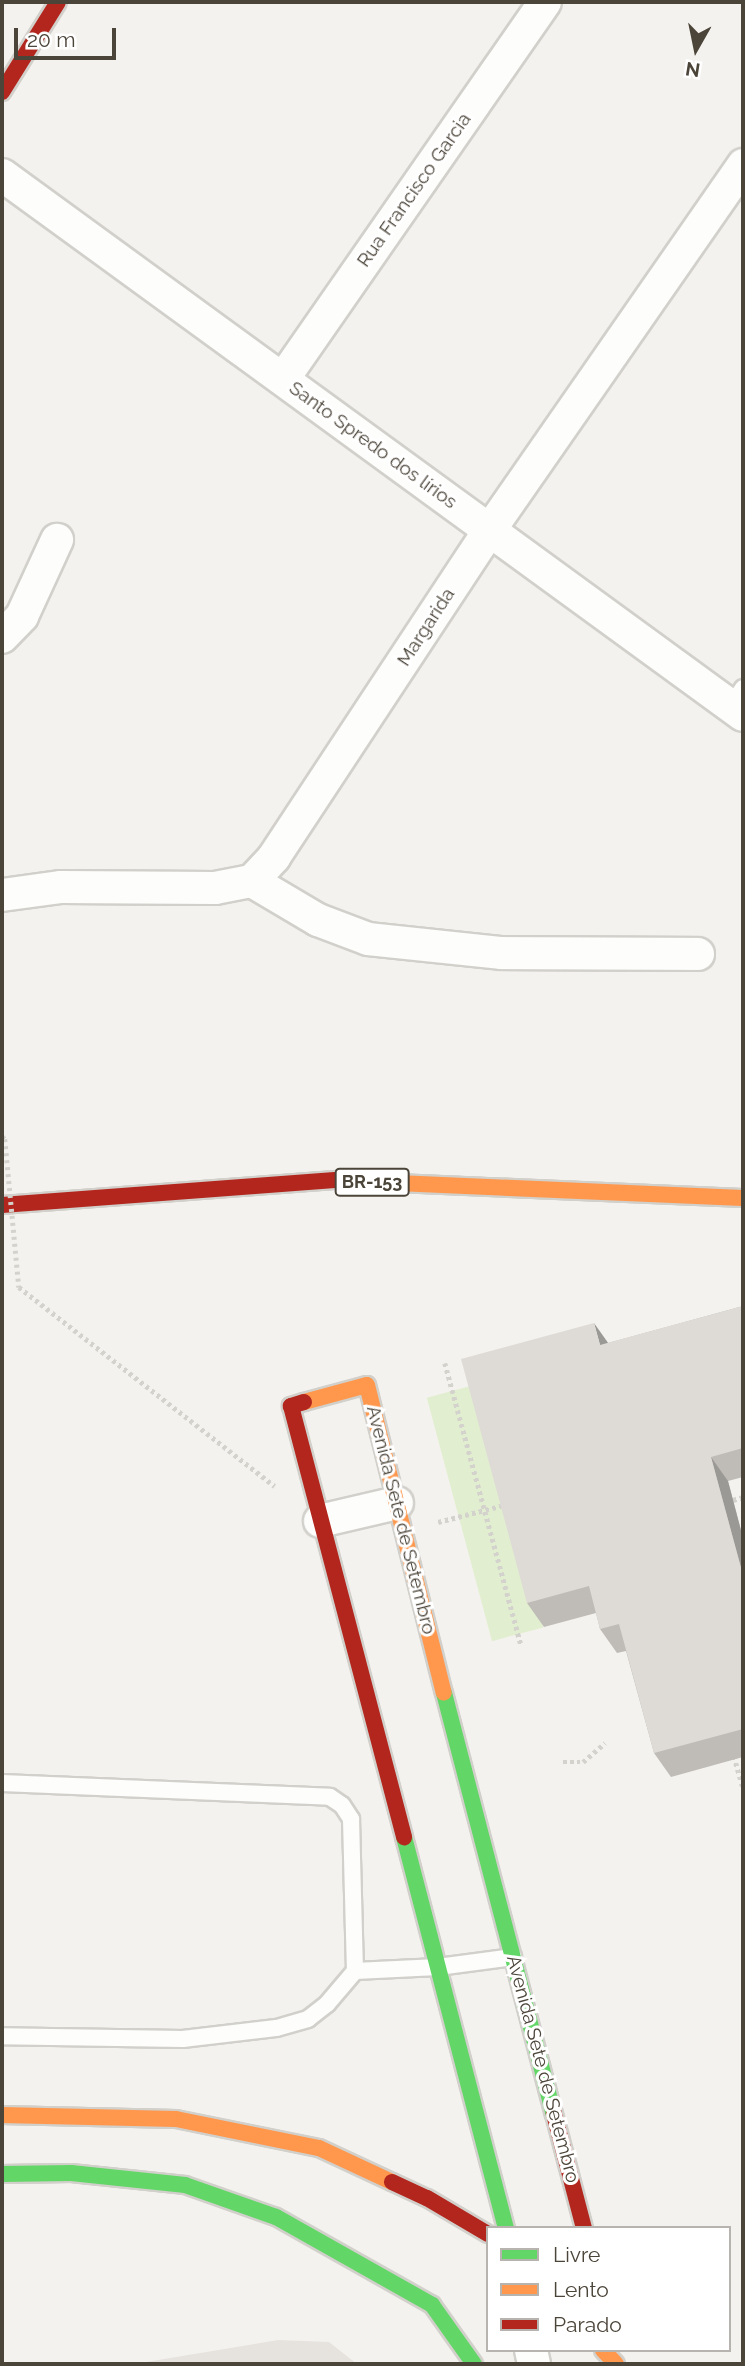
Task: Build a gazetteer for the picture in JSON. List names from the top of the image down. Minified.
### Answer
{"streets":{"main road":["BR-153","Avenida Sete de Setembro"],"street":["Rua Francisco Garcia","Santo Spredo dos lírios","Margarida"]},"crossings":[["Rua Francisco Garcia","Santo Spredo dos lírios"],["Santo Spredo dos lírios","Margarida"]],"legend":["Livre","Lento","Parado"],"scale_bar":"20 m","north":"bottom"}
